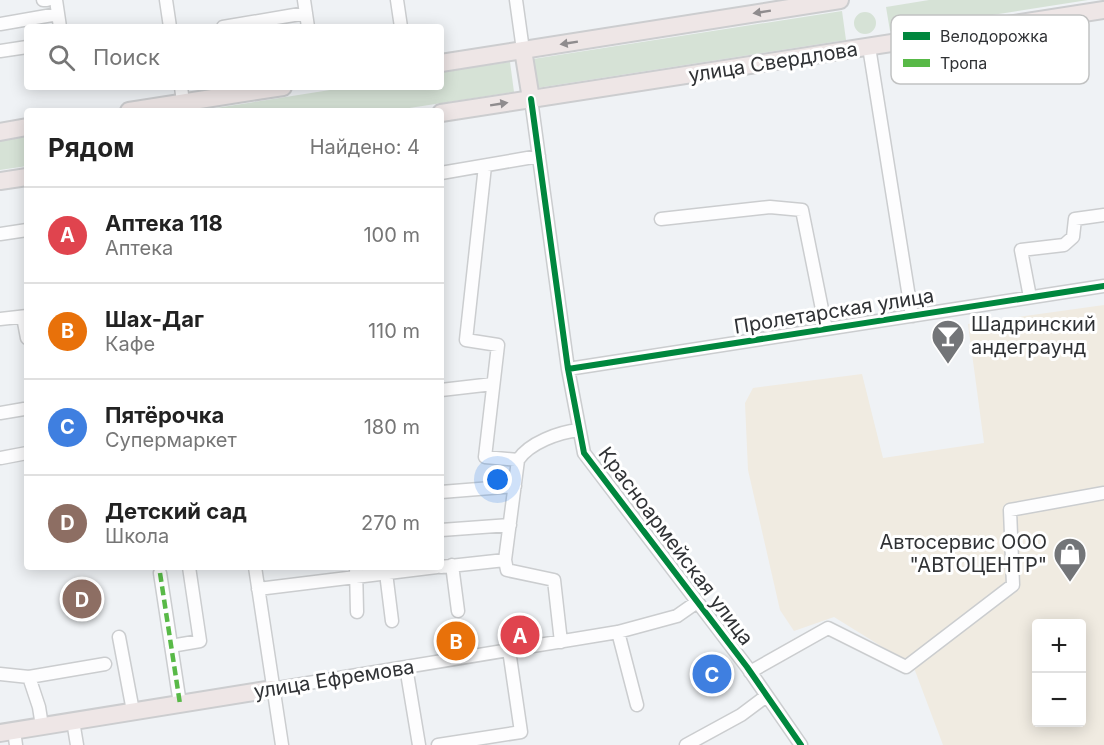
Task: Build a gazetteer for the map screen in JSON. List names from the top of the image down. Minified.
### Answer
{"streets":{"main road":["улица Свердлова","Красноармейская улица","улица Ефремова"],"street":["Пролетарская улица"]},"crossings":[["улица Свердлова","Красноармейская улица"],["Пролетарская улица","Красноармейская улица"],["Красноармейская улица","улица Ефремова"]],"places":{"bar":["Шадринский андеграунд"],"shop":["Автосервис ООО \"АВТОЦЕНТР\""]},"legend":["Велодорожка","Тропа"],"page":{"search":"Поиск","heading":["Рядом","Найдено: 4"],"list":[{"mark":"A","name":"Аптека 118","note":"Аптека","value":"100 m"},{"mark":"B","name":"Шах-Даг","note":"Кафе","value":"110 m"},{"mark":"C","name":"Пятёрочка","note":"Супермаркет","value":"180 m"},{"mark":"D","name":"Детский сад","note":"Школа","value":"270 m"}],"pins":["D","A","B","C"],"map_buttons":["+","−"]}}
